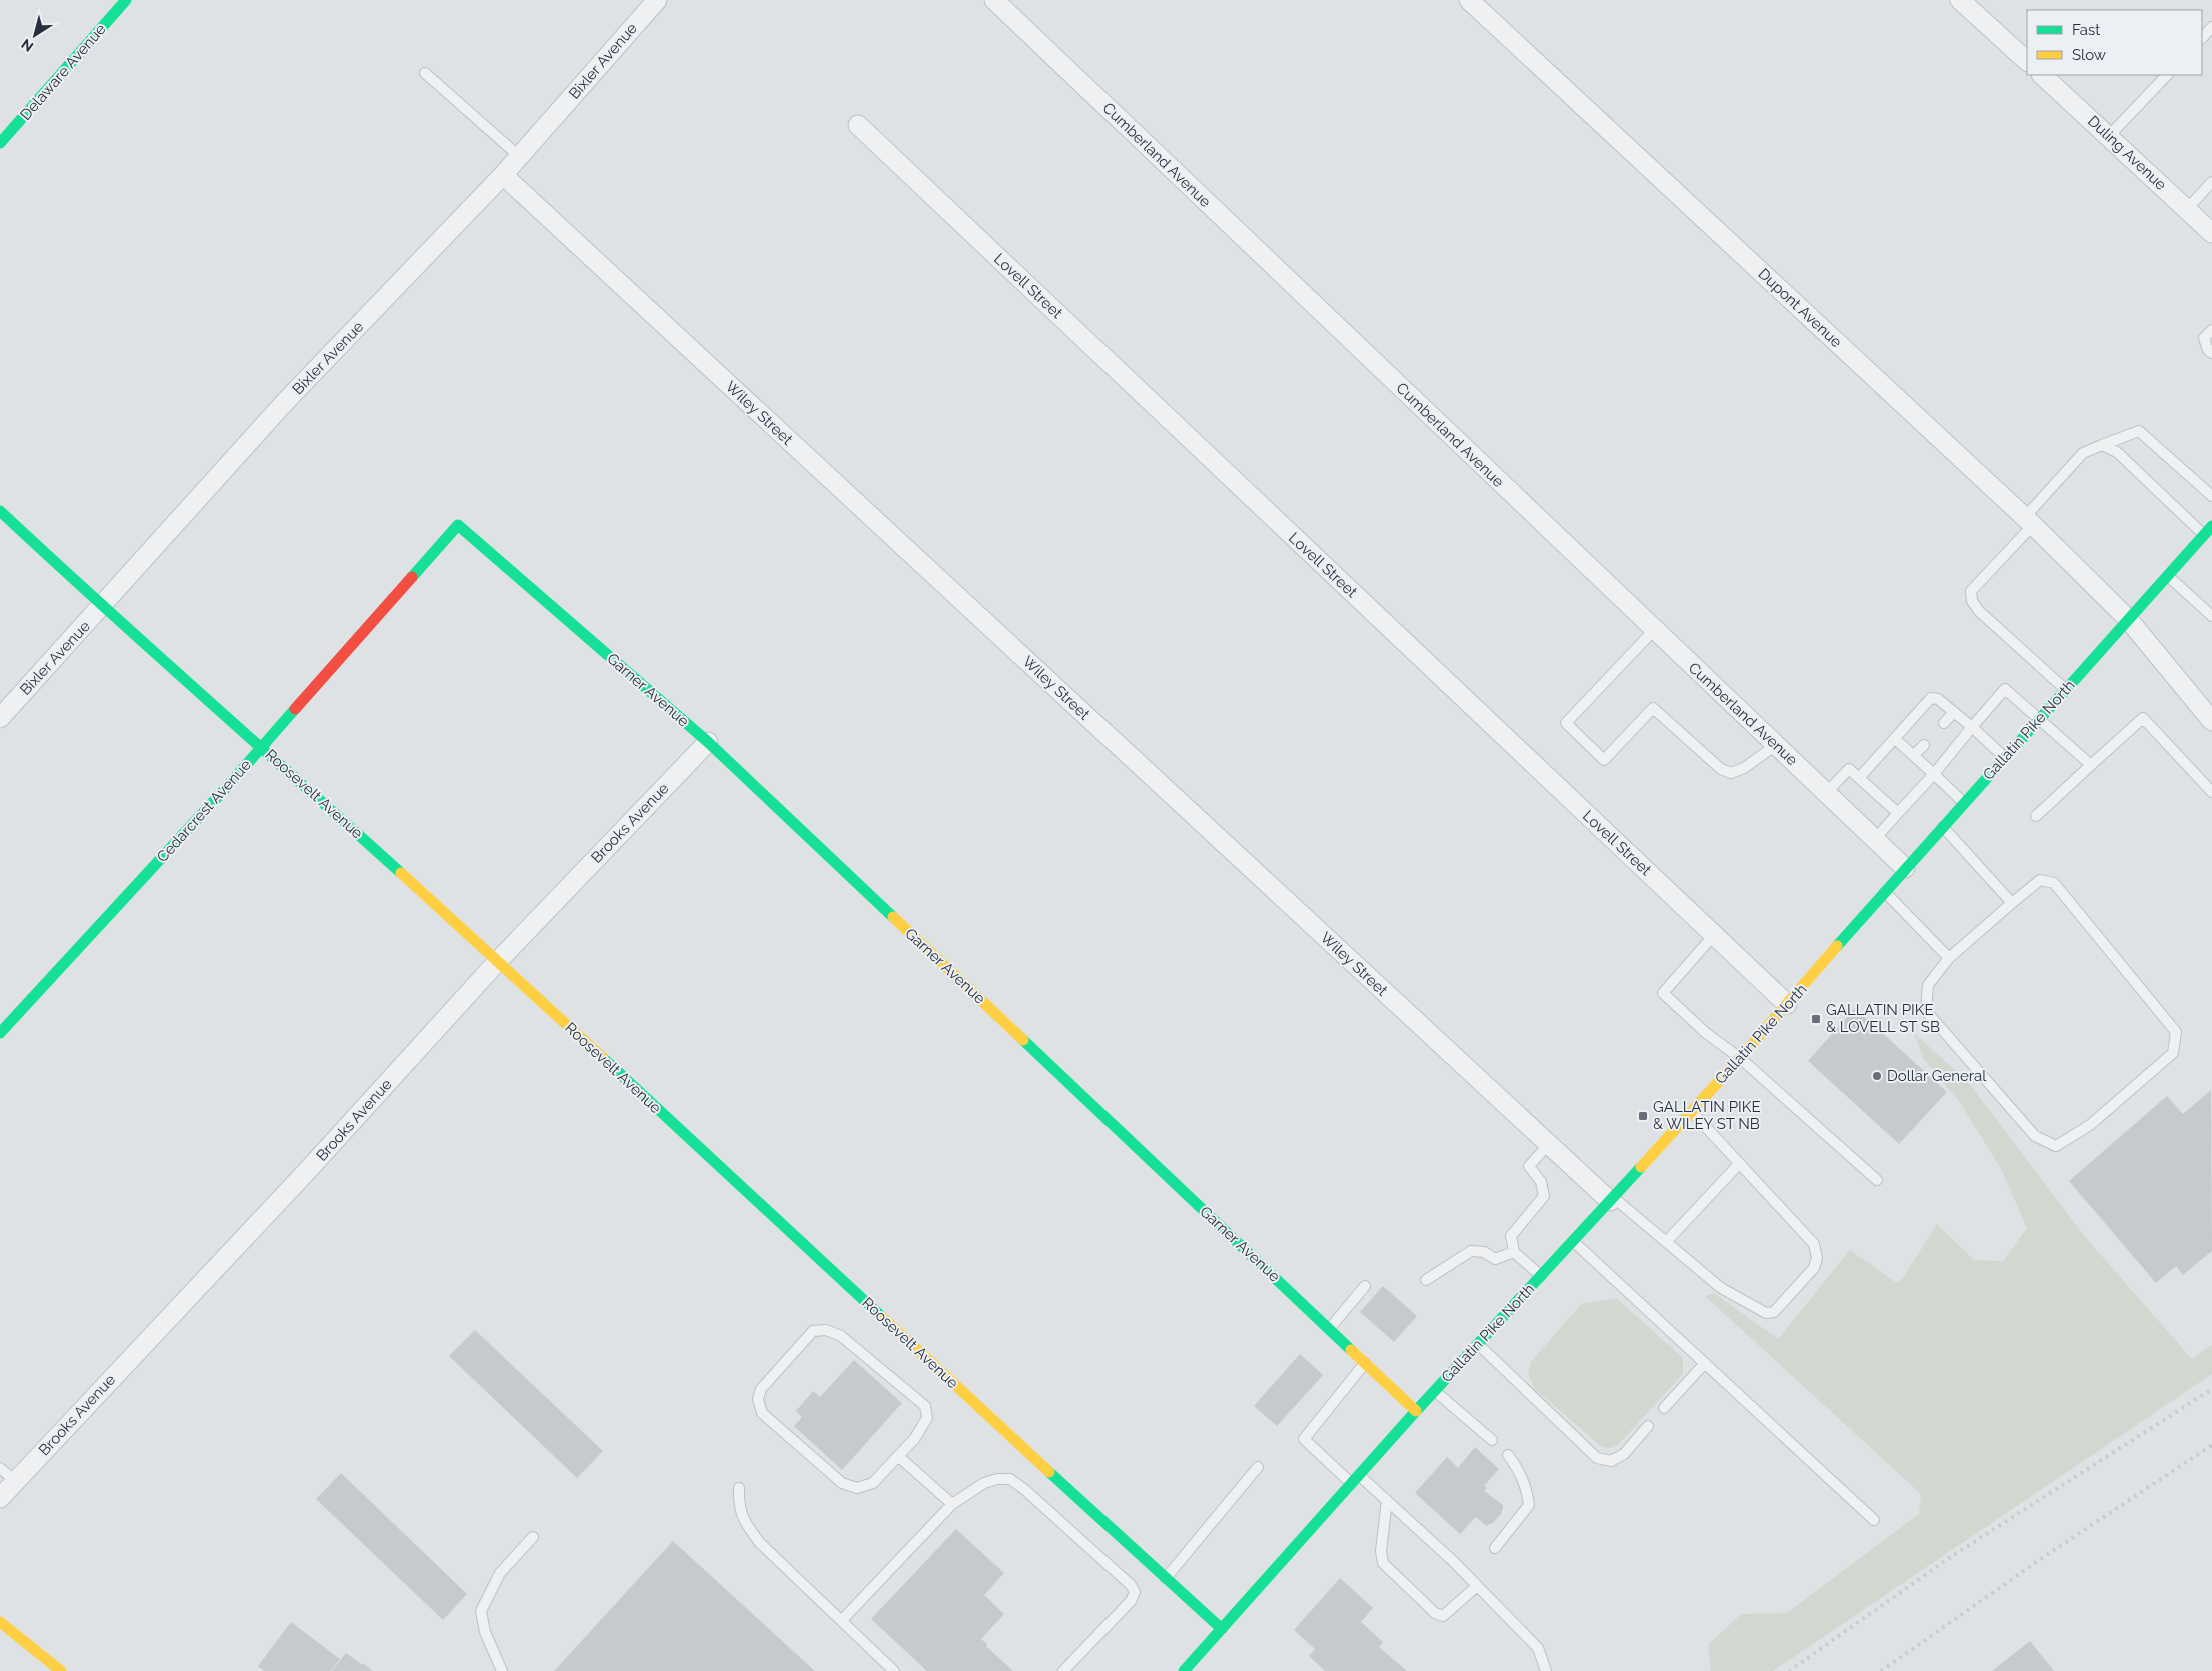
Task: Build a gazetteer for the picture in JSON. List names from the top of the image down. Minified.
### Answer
{"streets":{"street":["Bixler Avenue","Delaware Avenue","Duling Avenue","Cumberland Avenue","Lovell Street","Dupont Avenue","Wiley Street","Garner Avenue","Gallatin Pike North","Roosevelt Avenue","Cedarcrest Avenue","Brooks Avenue"]},"crossings":[["Bixler Avenue","Wiley Street"],["Bixler Avenue","Roosevelt Avenue"],["Cumberland Avenue","Gallatin Pike North"],["Lovell Street","Gallatin Pike North"],["Dupont Avenue","Gallatin Pike North"],["Wiley Street","Gallatin Pike North"],["Garner Avenue","Gallatin Pike North"],["Garner Avenue","Cedarcrest Avenue"],["Garner Avenue","Brooks Avenue"],["Gallatin Pike North","Roosevelt Avenue"],["Roosevelt Avenue","Cedarcrest Avenue"],["Roosevelt Avenue","Brooks Avenue"]],"places":{"transit":["GALLATIN PIKE & LOVELL ST SB","GALLATIN PIKE & WILEY ST NB"],"other":["Dollar General"]},"legend":["Fast","Slow"],"north":"bottom left"}
